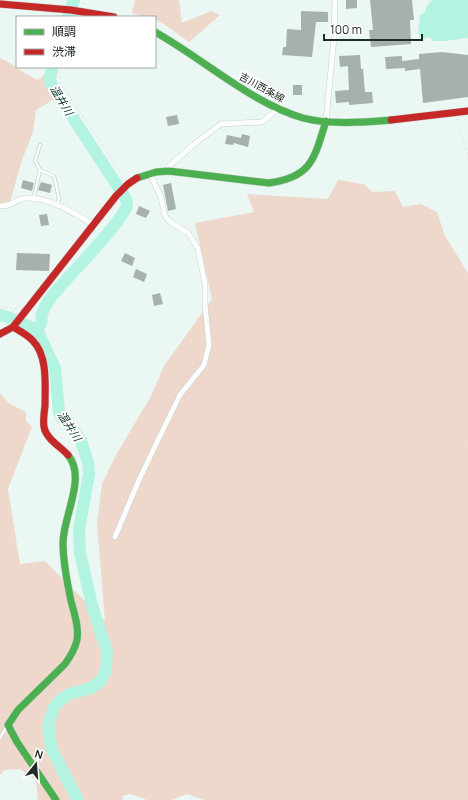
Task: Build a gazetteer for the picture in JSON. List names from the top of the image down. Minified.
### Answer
{"streets":{"street":["吉川西条線"]},"water":["温井川"],"legend":["順調","渋滞"],"scale_bar":"100 m","north":"top"}
